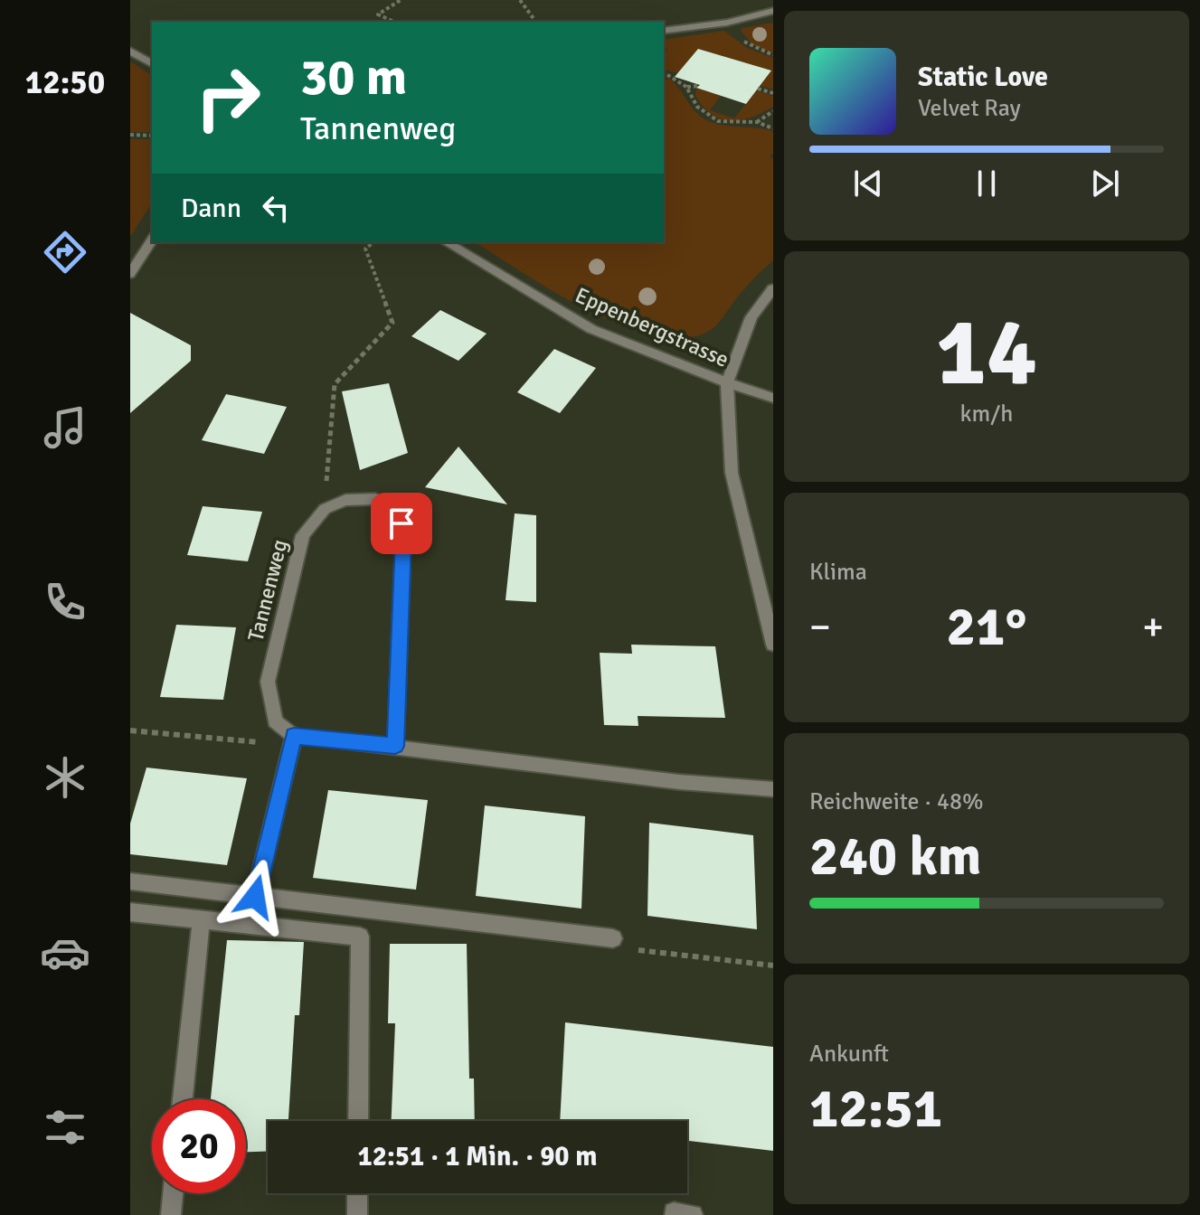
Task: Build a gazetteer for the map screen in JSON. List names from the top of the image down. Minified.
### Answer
{"streets":{"street":["Eppenbergstrasse","Tannenweg"]},"page":{"tabs":"12:50","turn":["30 m","Tannenweg"],"song":["Static Love","Velvet Ray"],"then":"Dann","tile":[["14","km/h"],"Klima",["Reichweite · 48%","240 km"],["Ankunft","12:51"]],"heat":["−","21°","+"],"limit":"20","trip":"12:51 · 1 Min. · 90 m"}}
